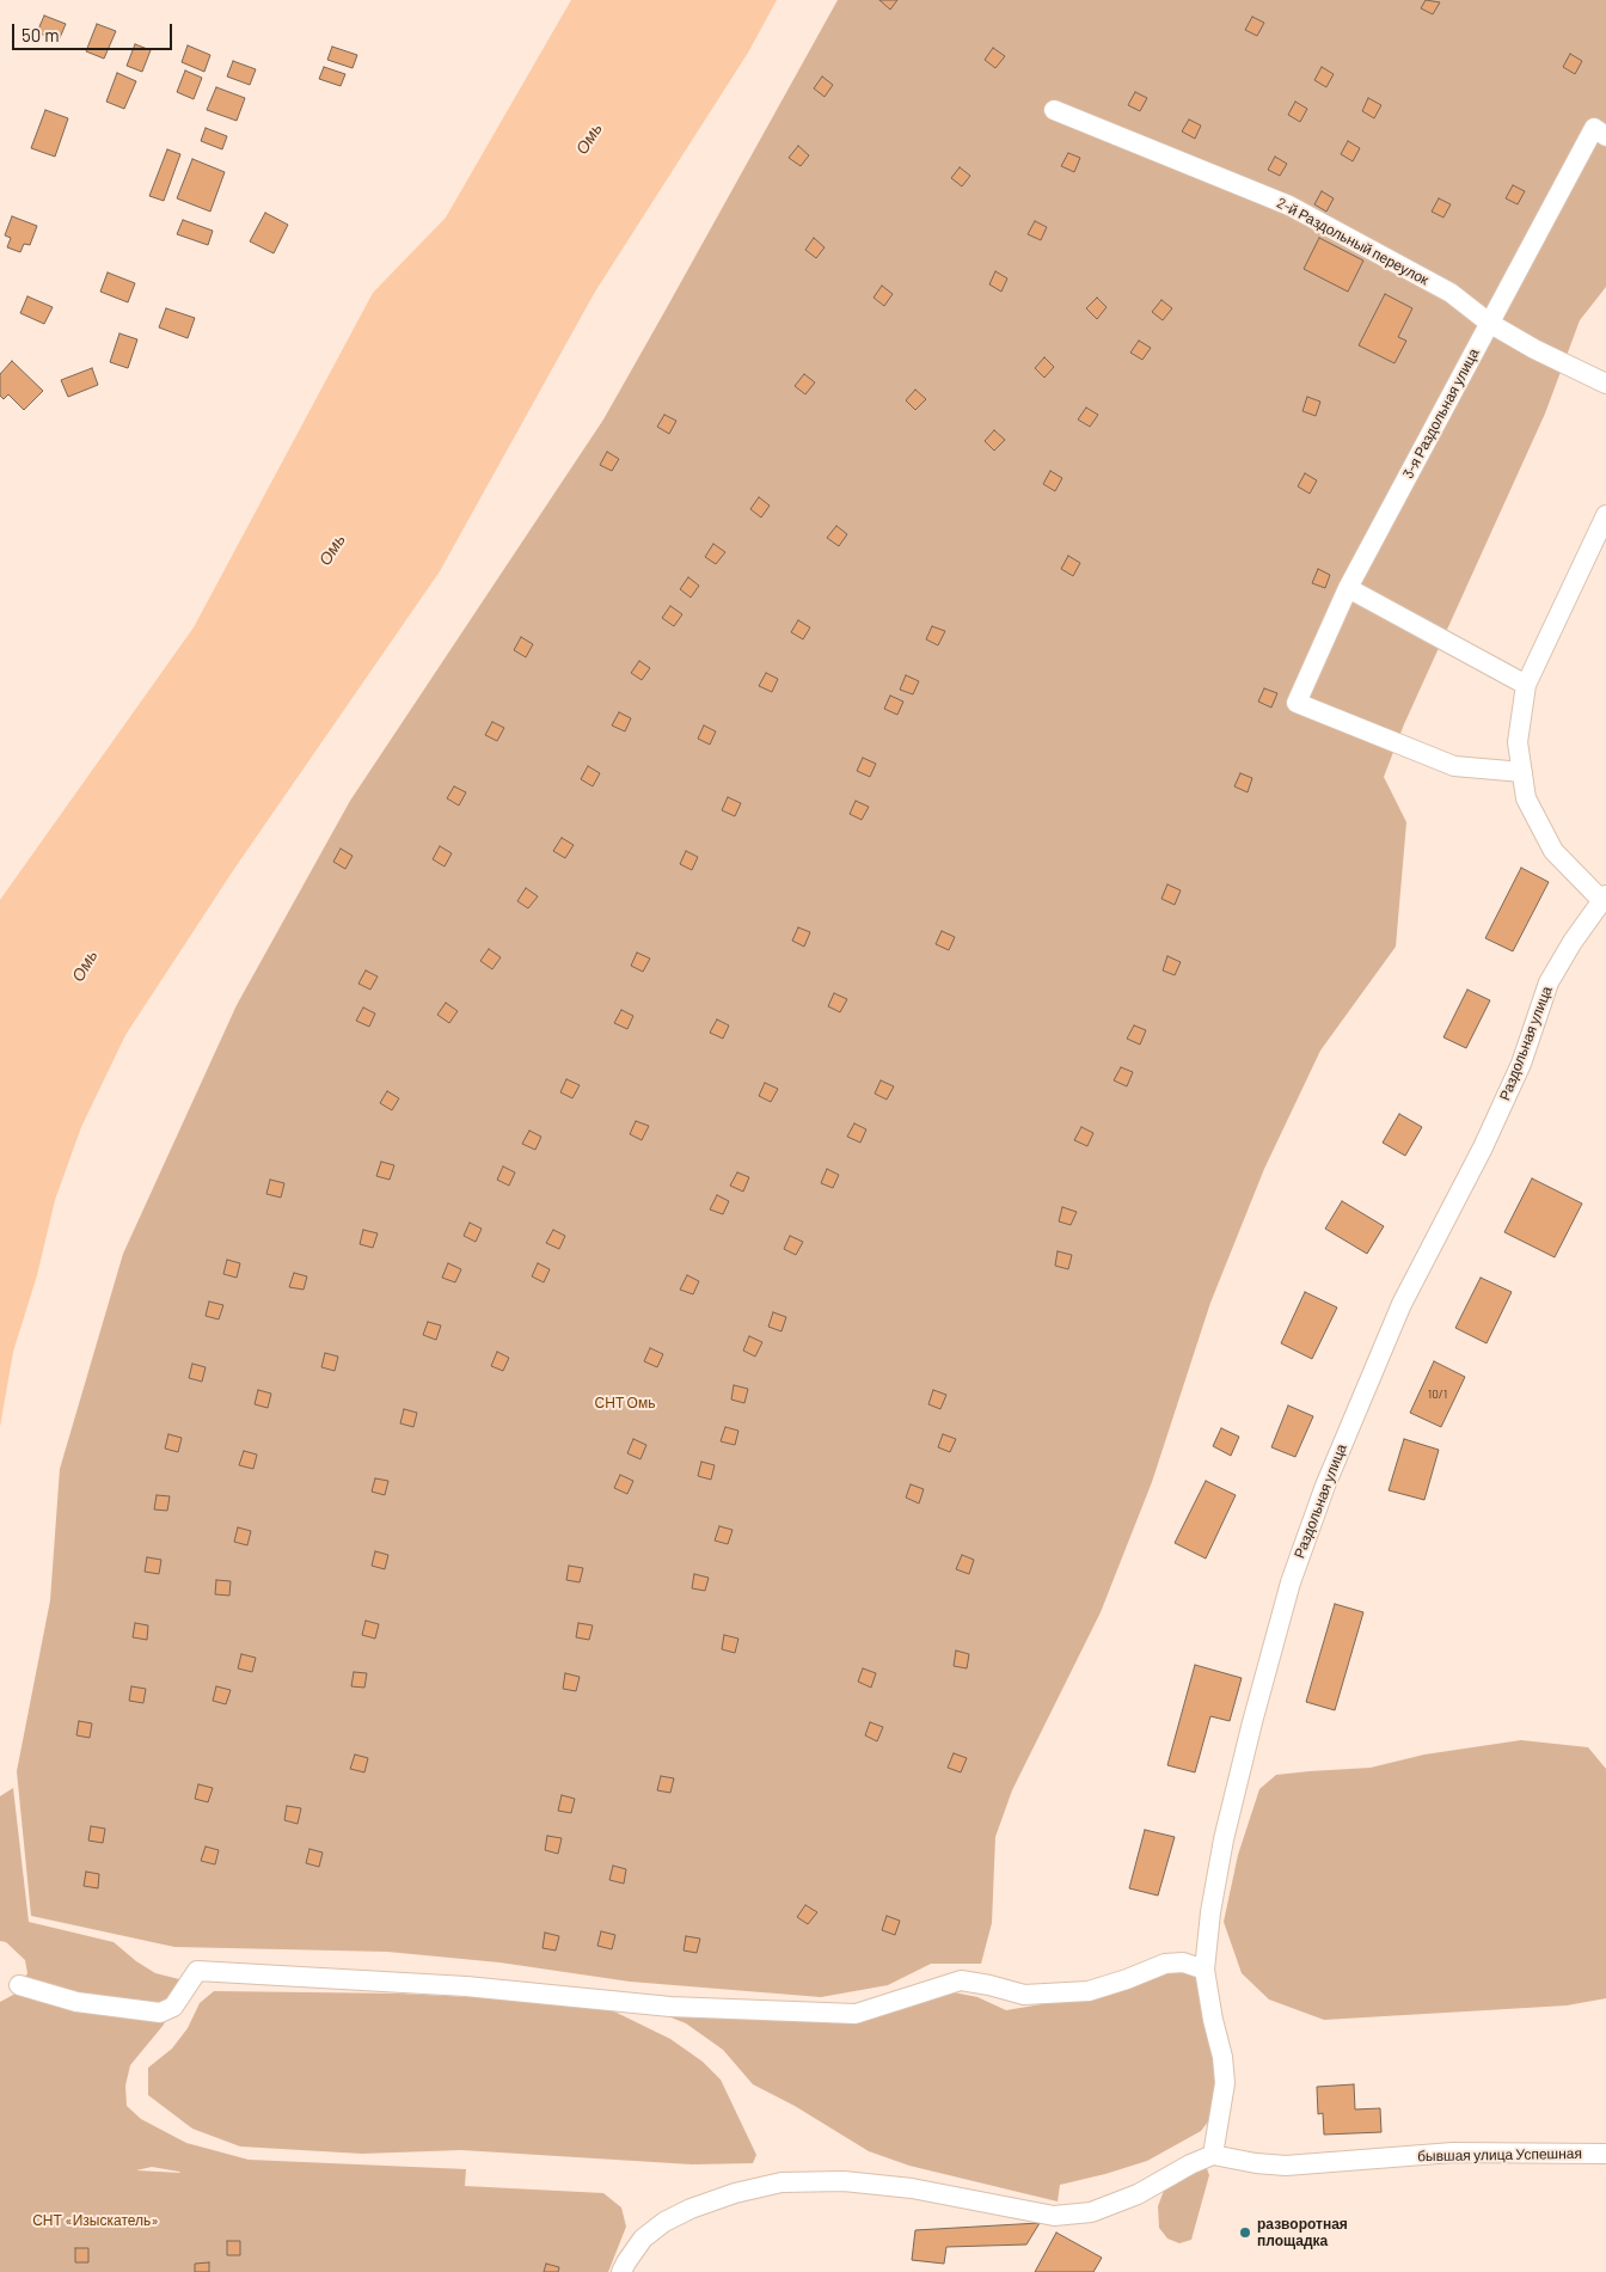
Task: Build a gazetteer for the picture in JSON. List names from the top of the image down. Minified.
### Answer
{"streets":{"street":["2-й Раздольный переулок","3-я Раздольная улица","Раздольная улица","бывшая улица Успешная"]},"crossings":[["2-й Раздольный переулок","3-я Раздольная улица"],["Раздольная улица","бывшая улица Успешная"]],"water":["Омь"],"parks":["СНТ Омь","СНТ «Изыскатель»"],"places":["разворотная площадка"],"house_numbers":["10/1"],"scale_bar":"50 m"}
